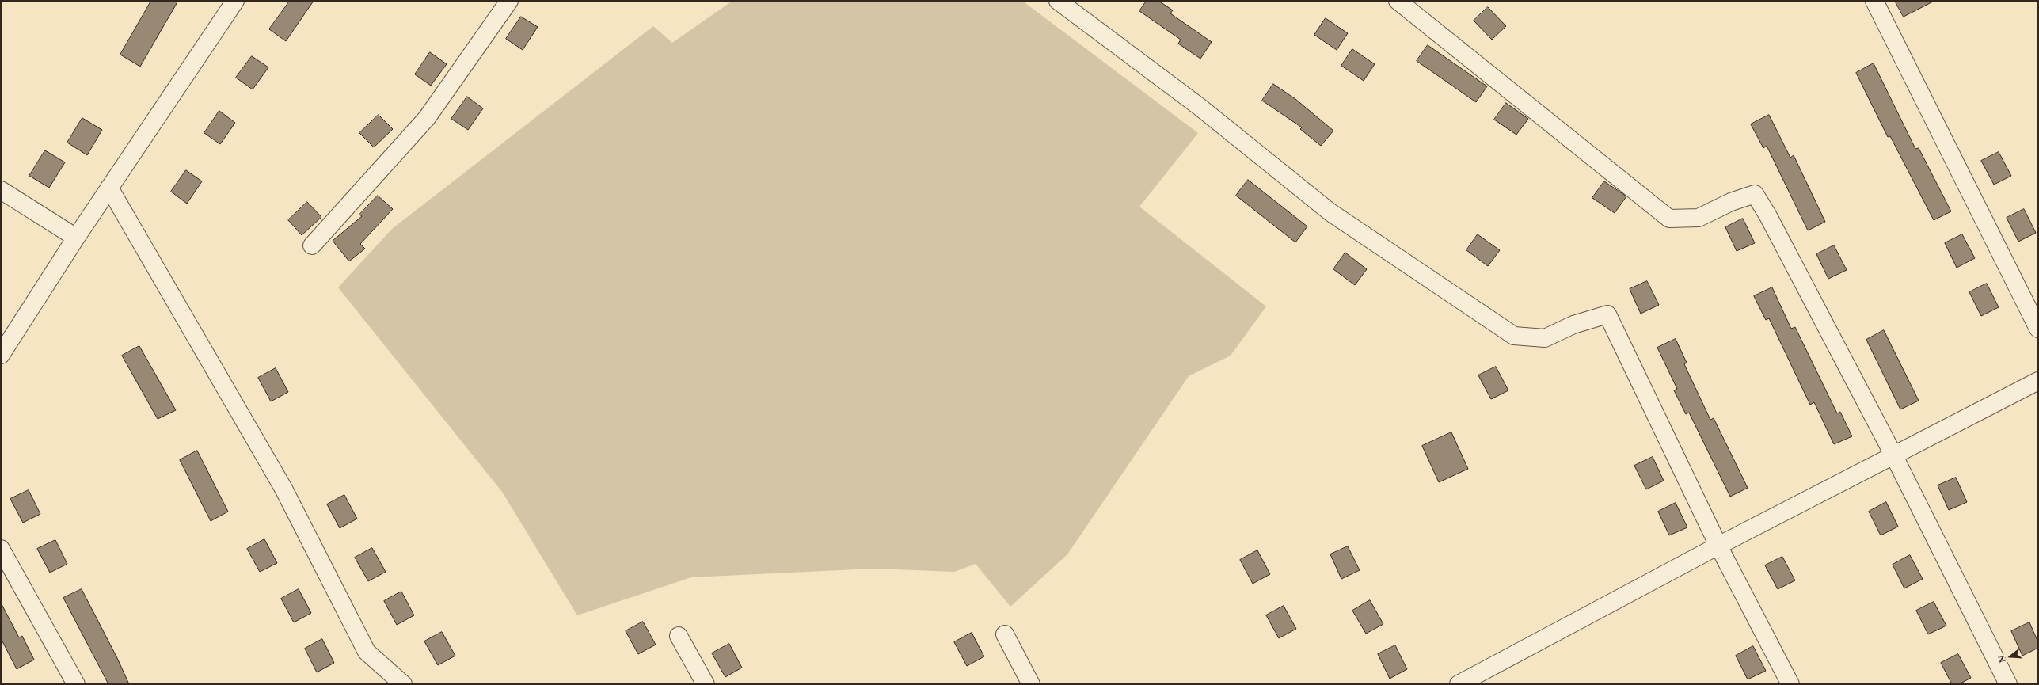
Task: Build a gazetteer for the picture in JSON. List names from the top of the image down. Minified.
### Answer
{"north":"left"}
